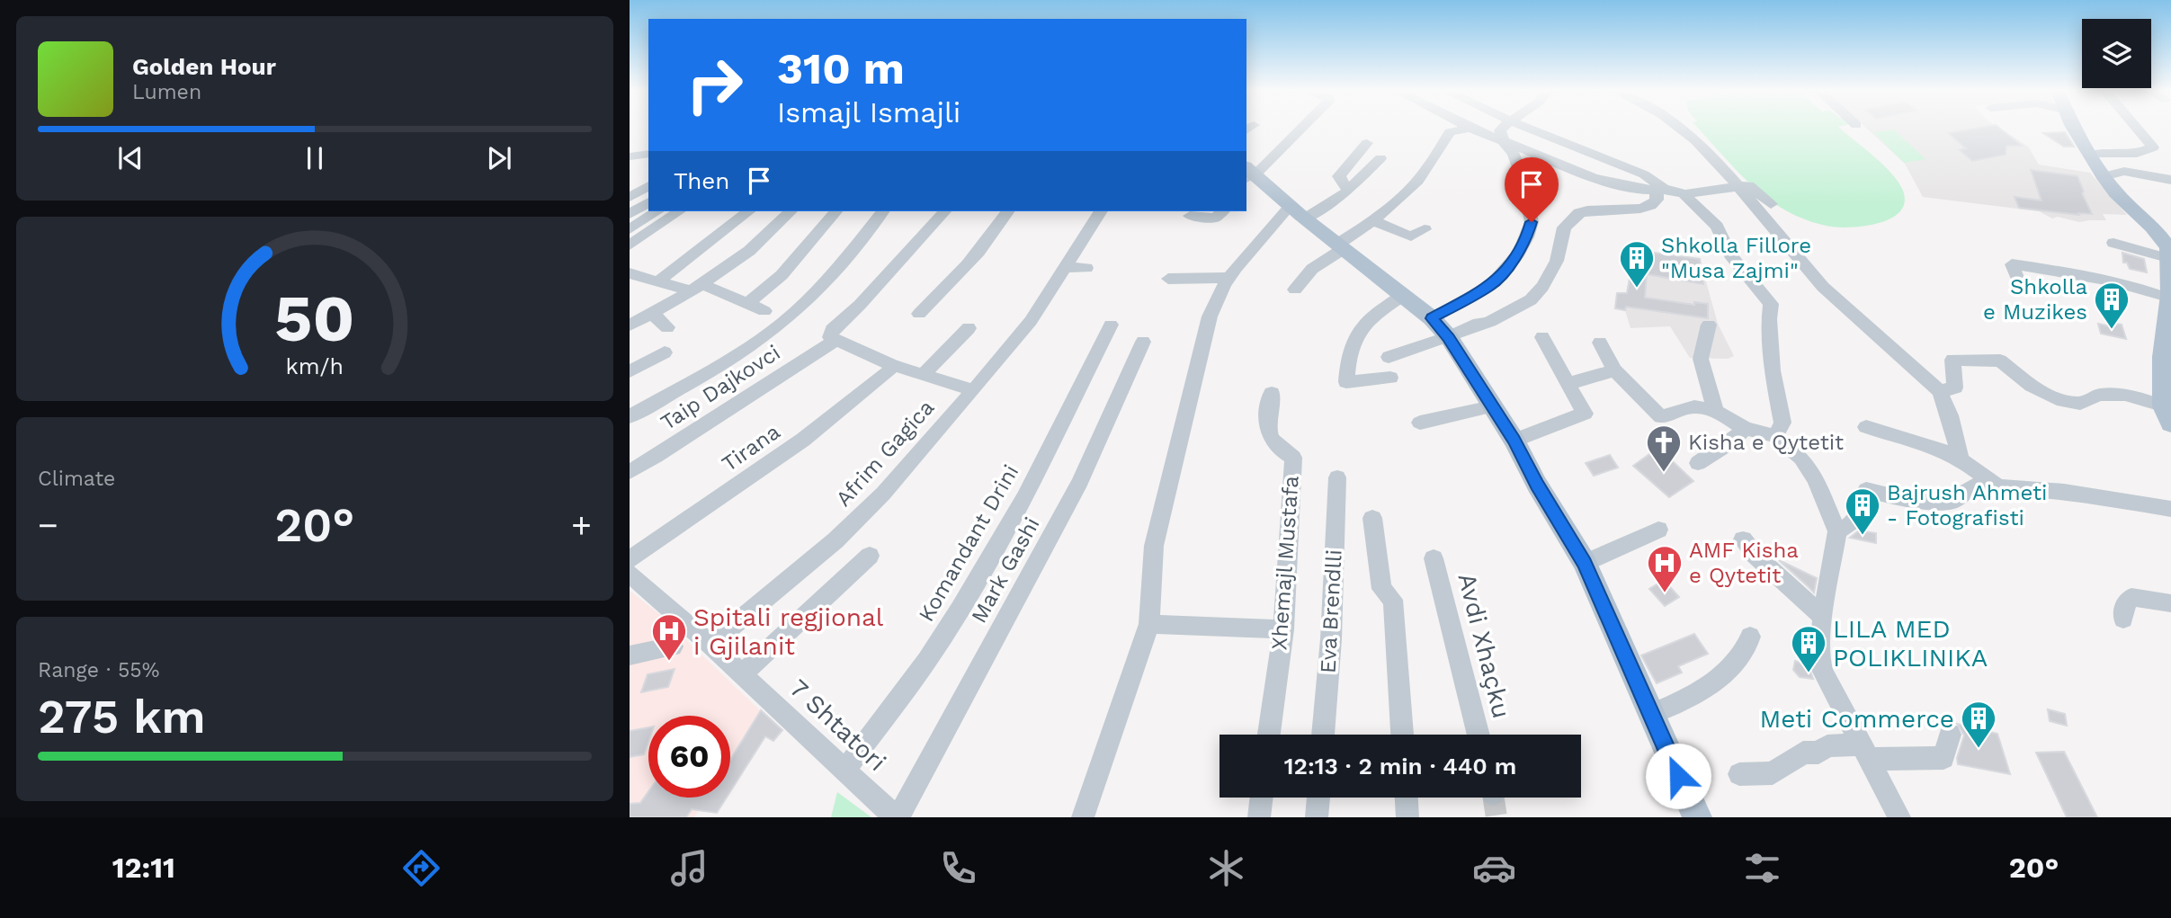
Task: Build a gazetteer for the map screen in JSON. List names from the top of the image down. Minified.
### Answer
{"streets":{"street":["Taip Dajkovci","Tirana","Afrim Gagica","Komandant Drini","Xhemajl Mustafa","Mark Gashi","Eva Brendlli","Avdi Xhaçku","7 Shtatori"]},"crossings":[["Afrim Gagica","7 Shtatori"],["Komandant Drini","7 Shtatori"],["Mark Gashi","7 Shtatori"]],"places":{"building":["Shkolla Fillore \"Musa Zajmi\"","Shkolla e Muzikes","Bajrush Ahmeti - Fotografisti","LILA MED POLIKLINIKA","Meti Commerce"],"church":["Kisha e Qytetit"],"hospital":["AMF Kisha e Qytetit","Spitali regjional i Gjilanit"]},"page":{"turn":["310 m","Ismajl Ismajli"],"song":["Golden Hour","Lumen"],"then":"Then","tile":["Climate",["Range · 55%","275 km"]],"heat":["−","20°","+"],"limit":"60","trip":"12:13 · 2 min · 440 m","tabs":["12:11","20°"],"gauge":["50","km/h"]}}
